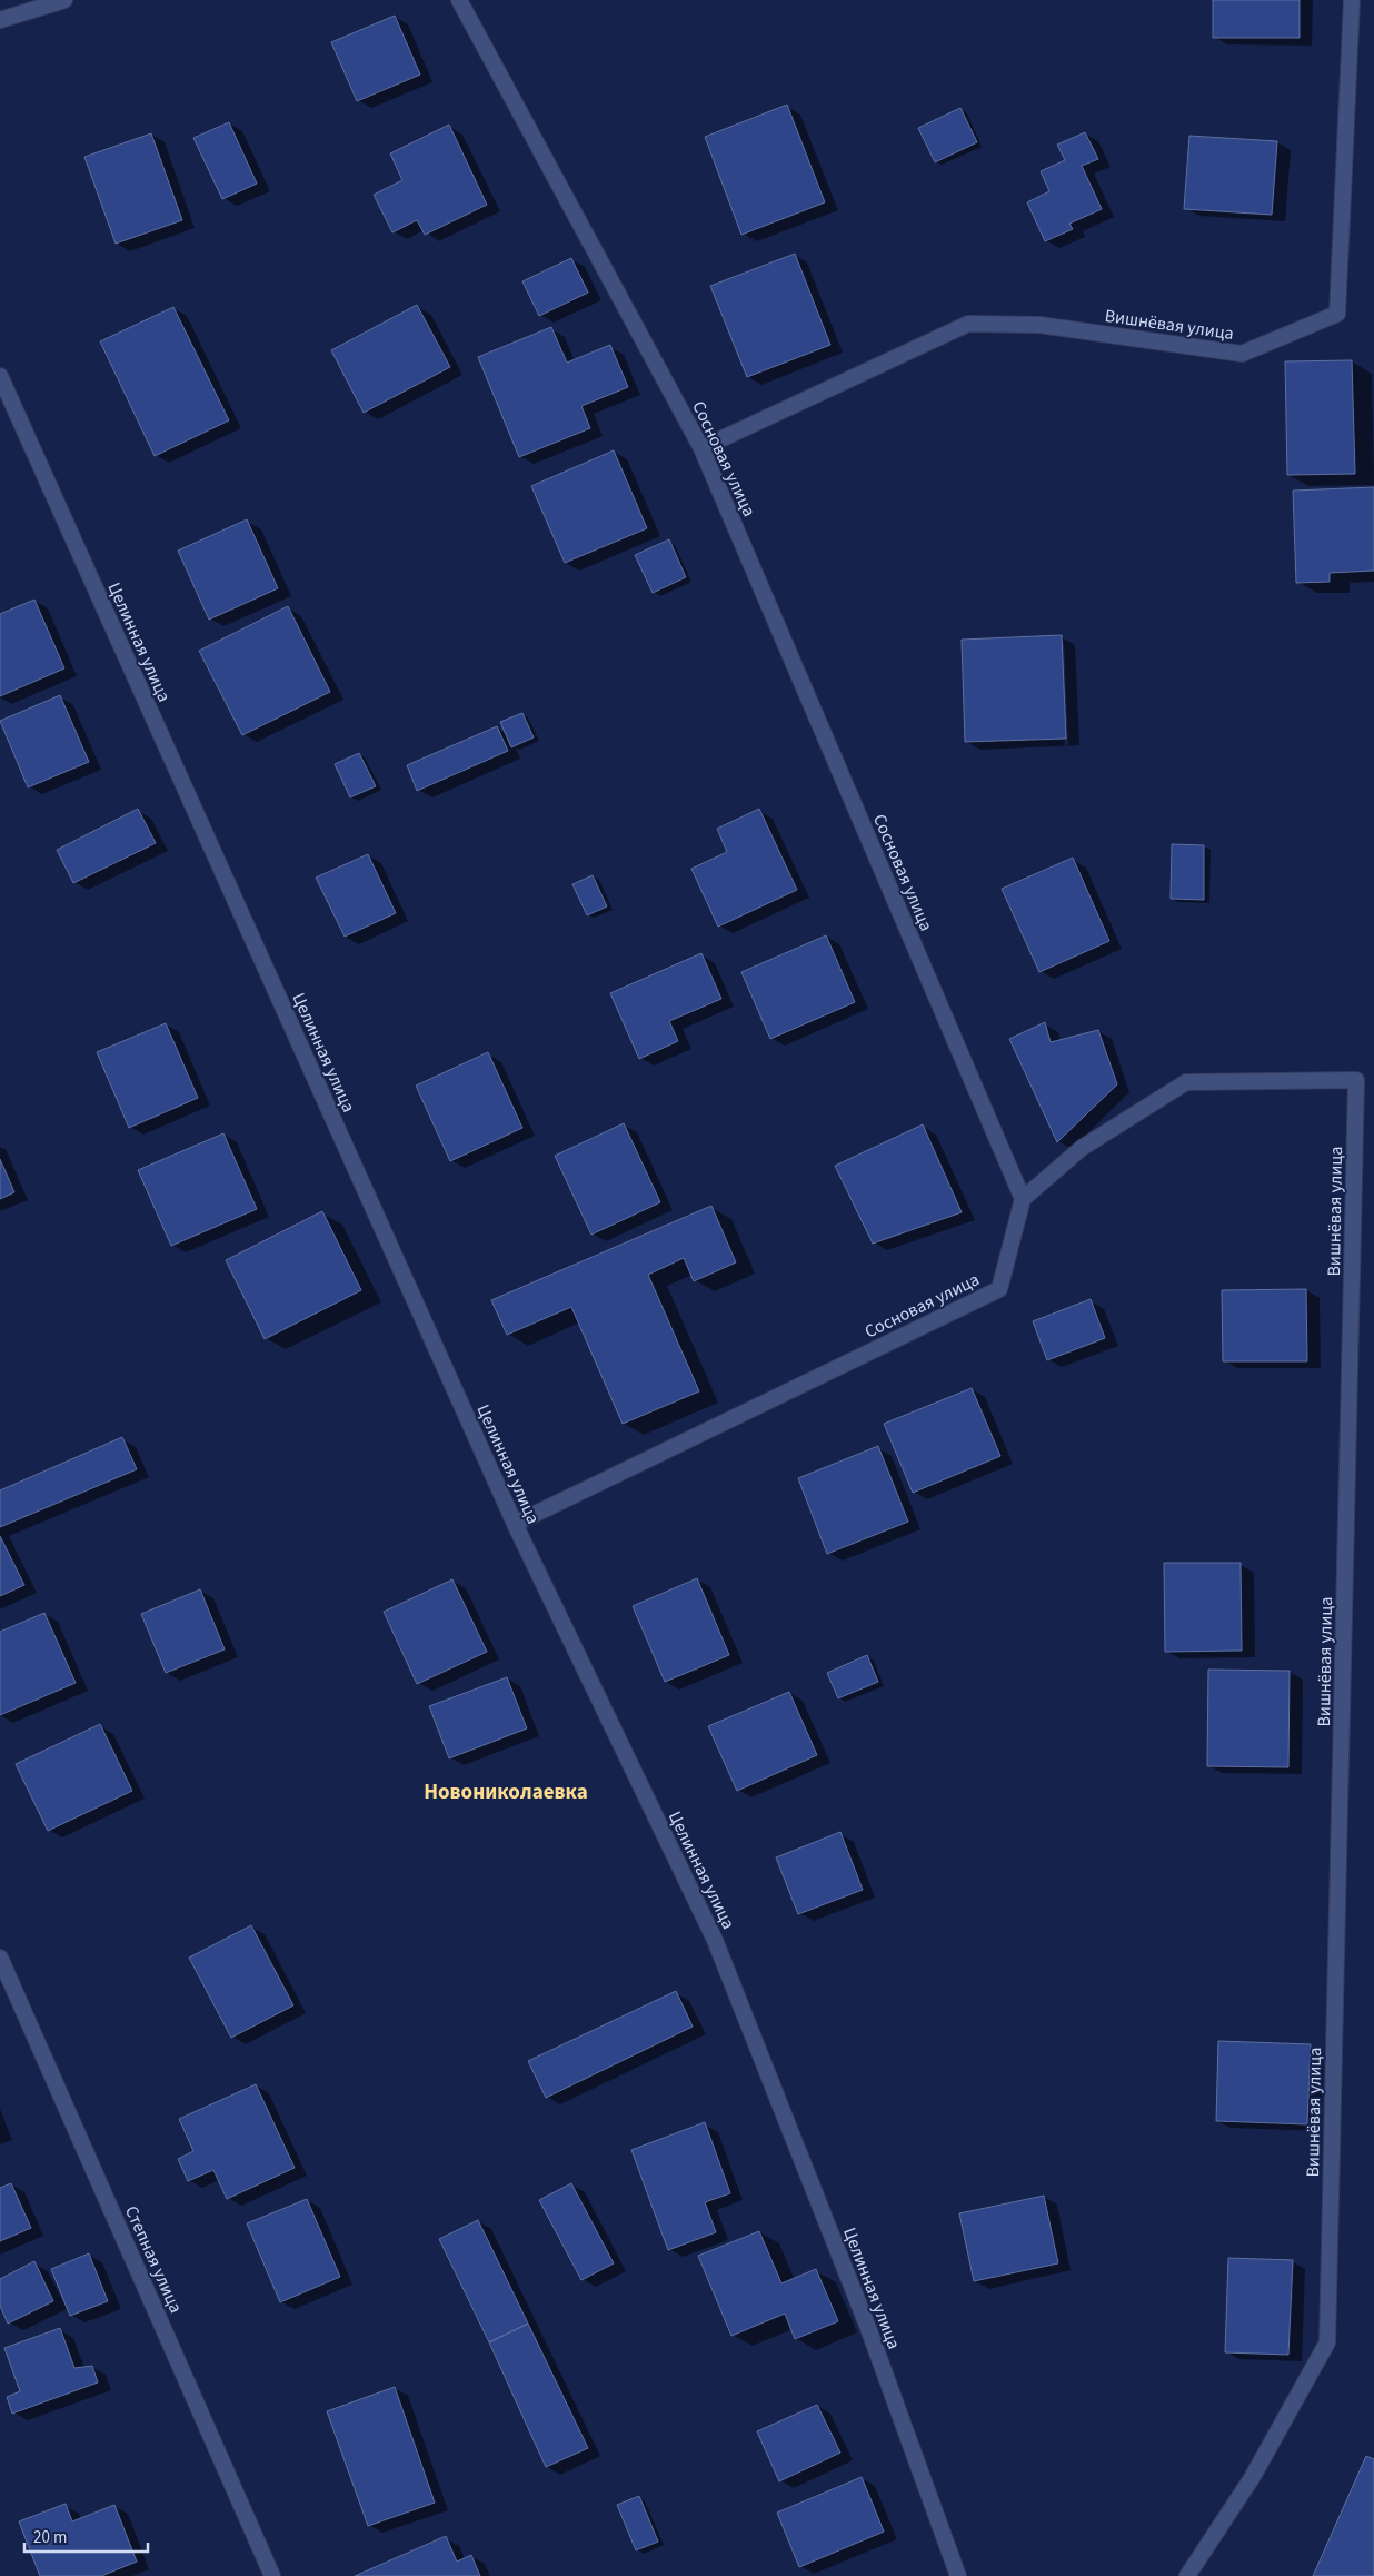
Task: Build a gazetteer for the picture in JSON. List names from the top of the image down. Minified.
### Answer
{"streets":{"street":["Вишнёвая улица","Сосновая улица","Целинная улица","Степная улица"]},"crossings":[["Вишнёвая улица","Сосновая улица"],["Сосновая улица","Целинная улица"]],"districts":["Новониколаевка"],"scale_bar":"20 m"}
